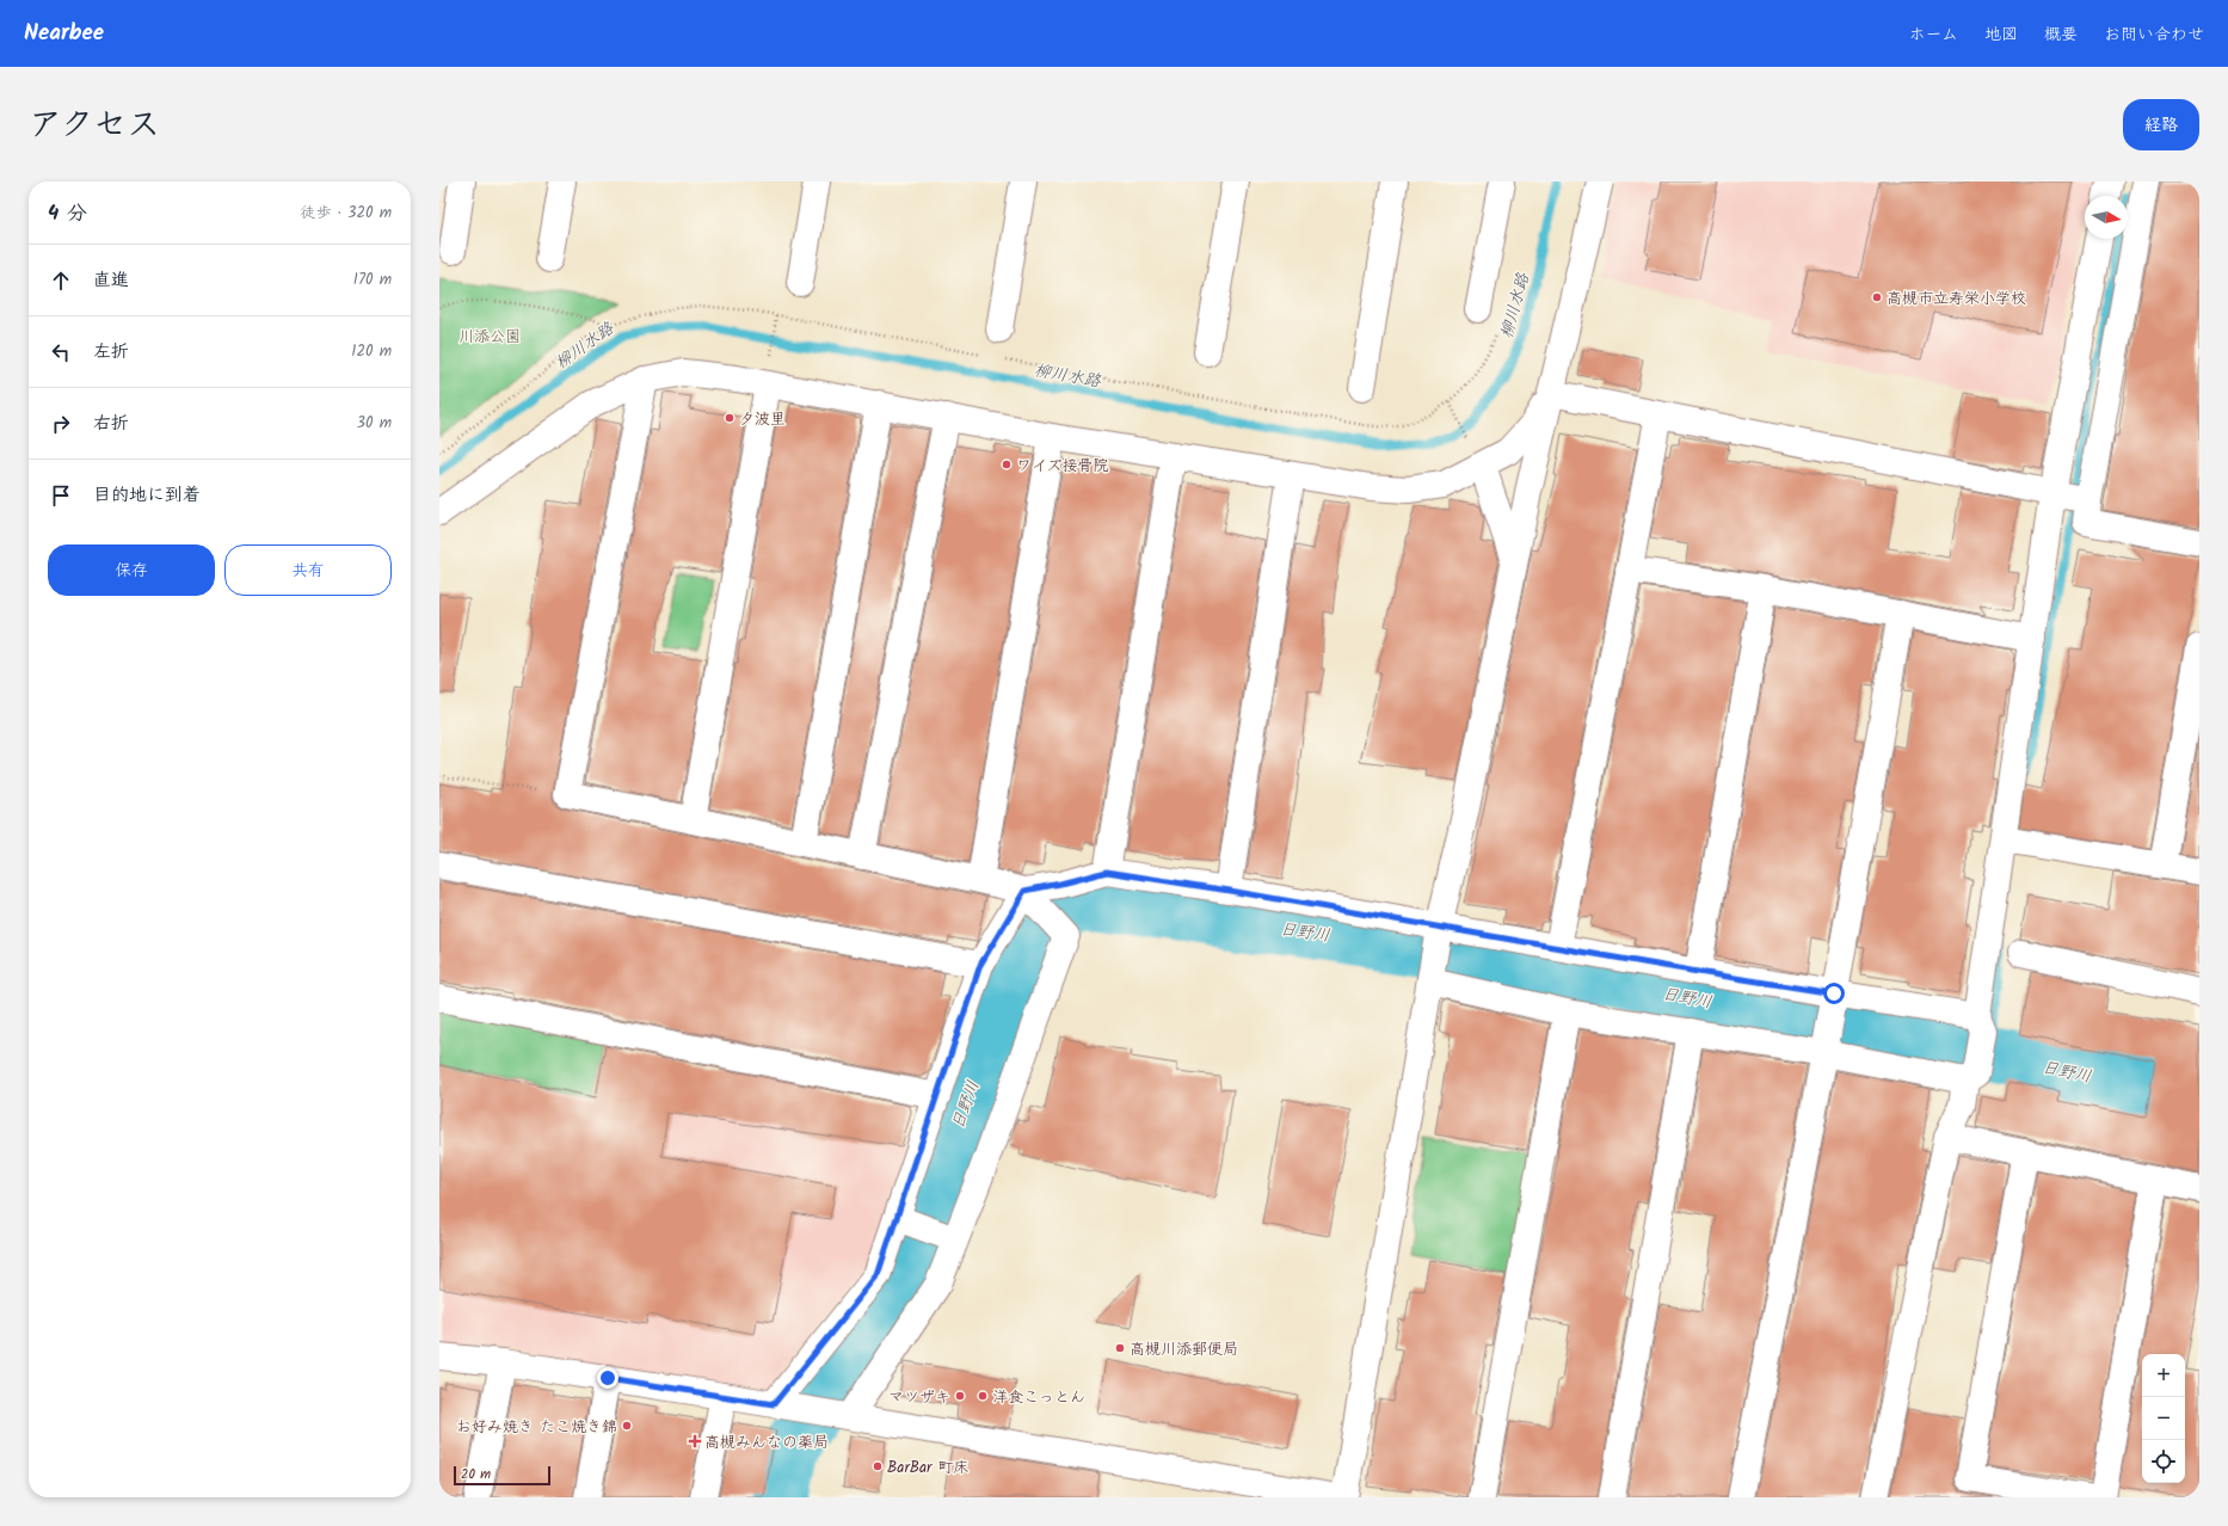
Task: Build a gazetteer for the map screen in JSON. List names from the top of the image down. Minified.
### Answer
{"water":["柳川水路","日野川"],"parks":["川添公園"],"places":{"other":["高槻市立寿栄小学校","夕波里","ワイズ接骨院","高槻川添郵便局","マツザキ","洋食こっとん","お好み焼き たこ焼き錦","BarBar 町床"],"health":["高槻みんなの薬局"]},"scale_bar":"20 m","north":"right","page":{"header":"Nearbee","nav":["ホーム","地図","概要","お問い合わせ"],"title":"アクセス","buttons":["経路",["保存","共有"]],"heading":["4 分","徒歩 · 320 m"],"list":[["直進","170 m"],["左折","120 m"],["右折","30 m"],"目的地に到着"],"map_buttons":["+","−"],"scale":"20 m"}}
